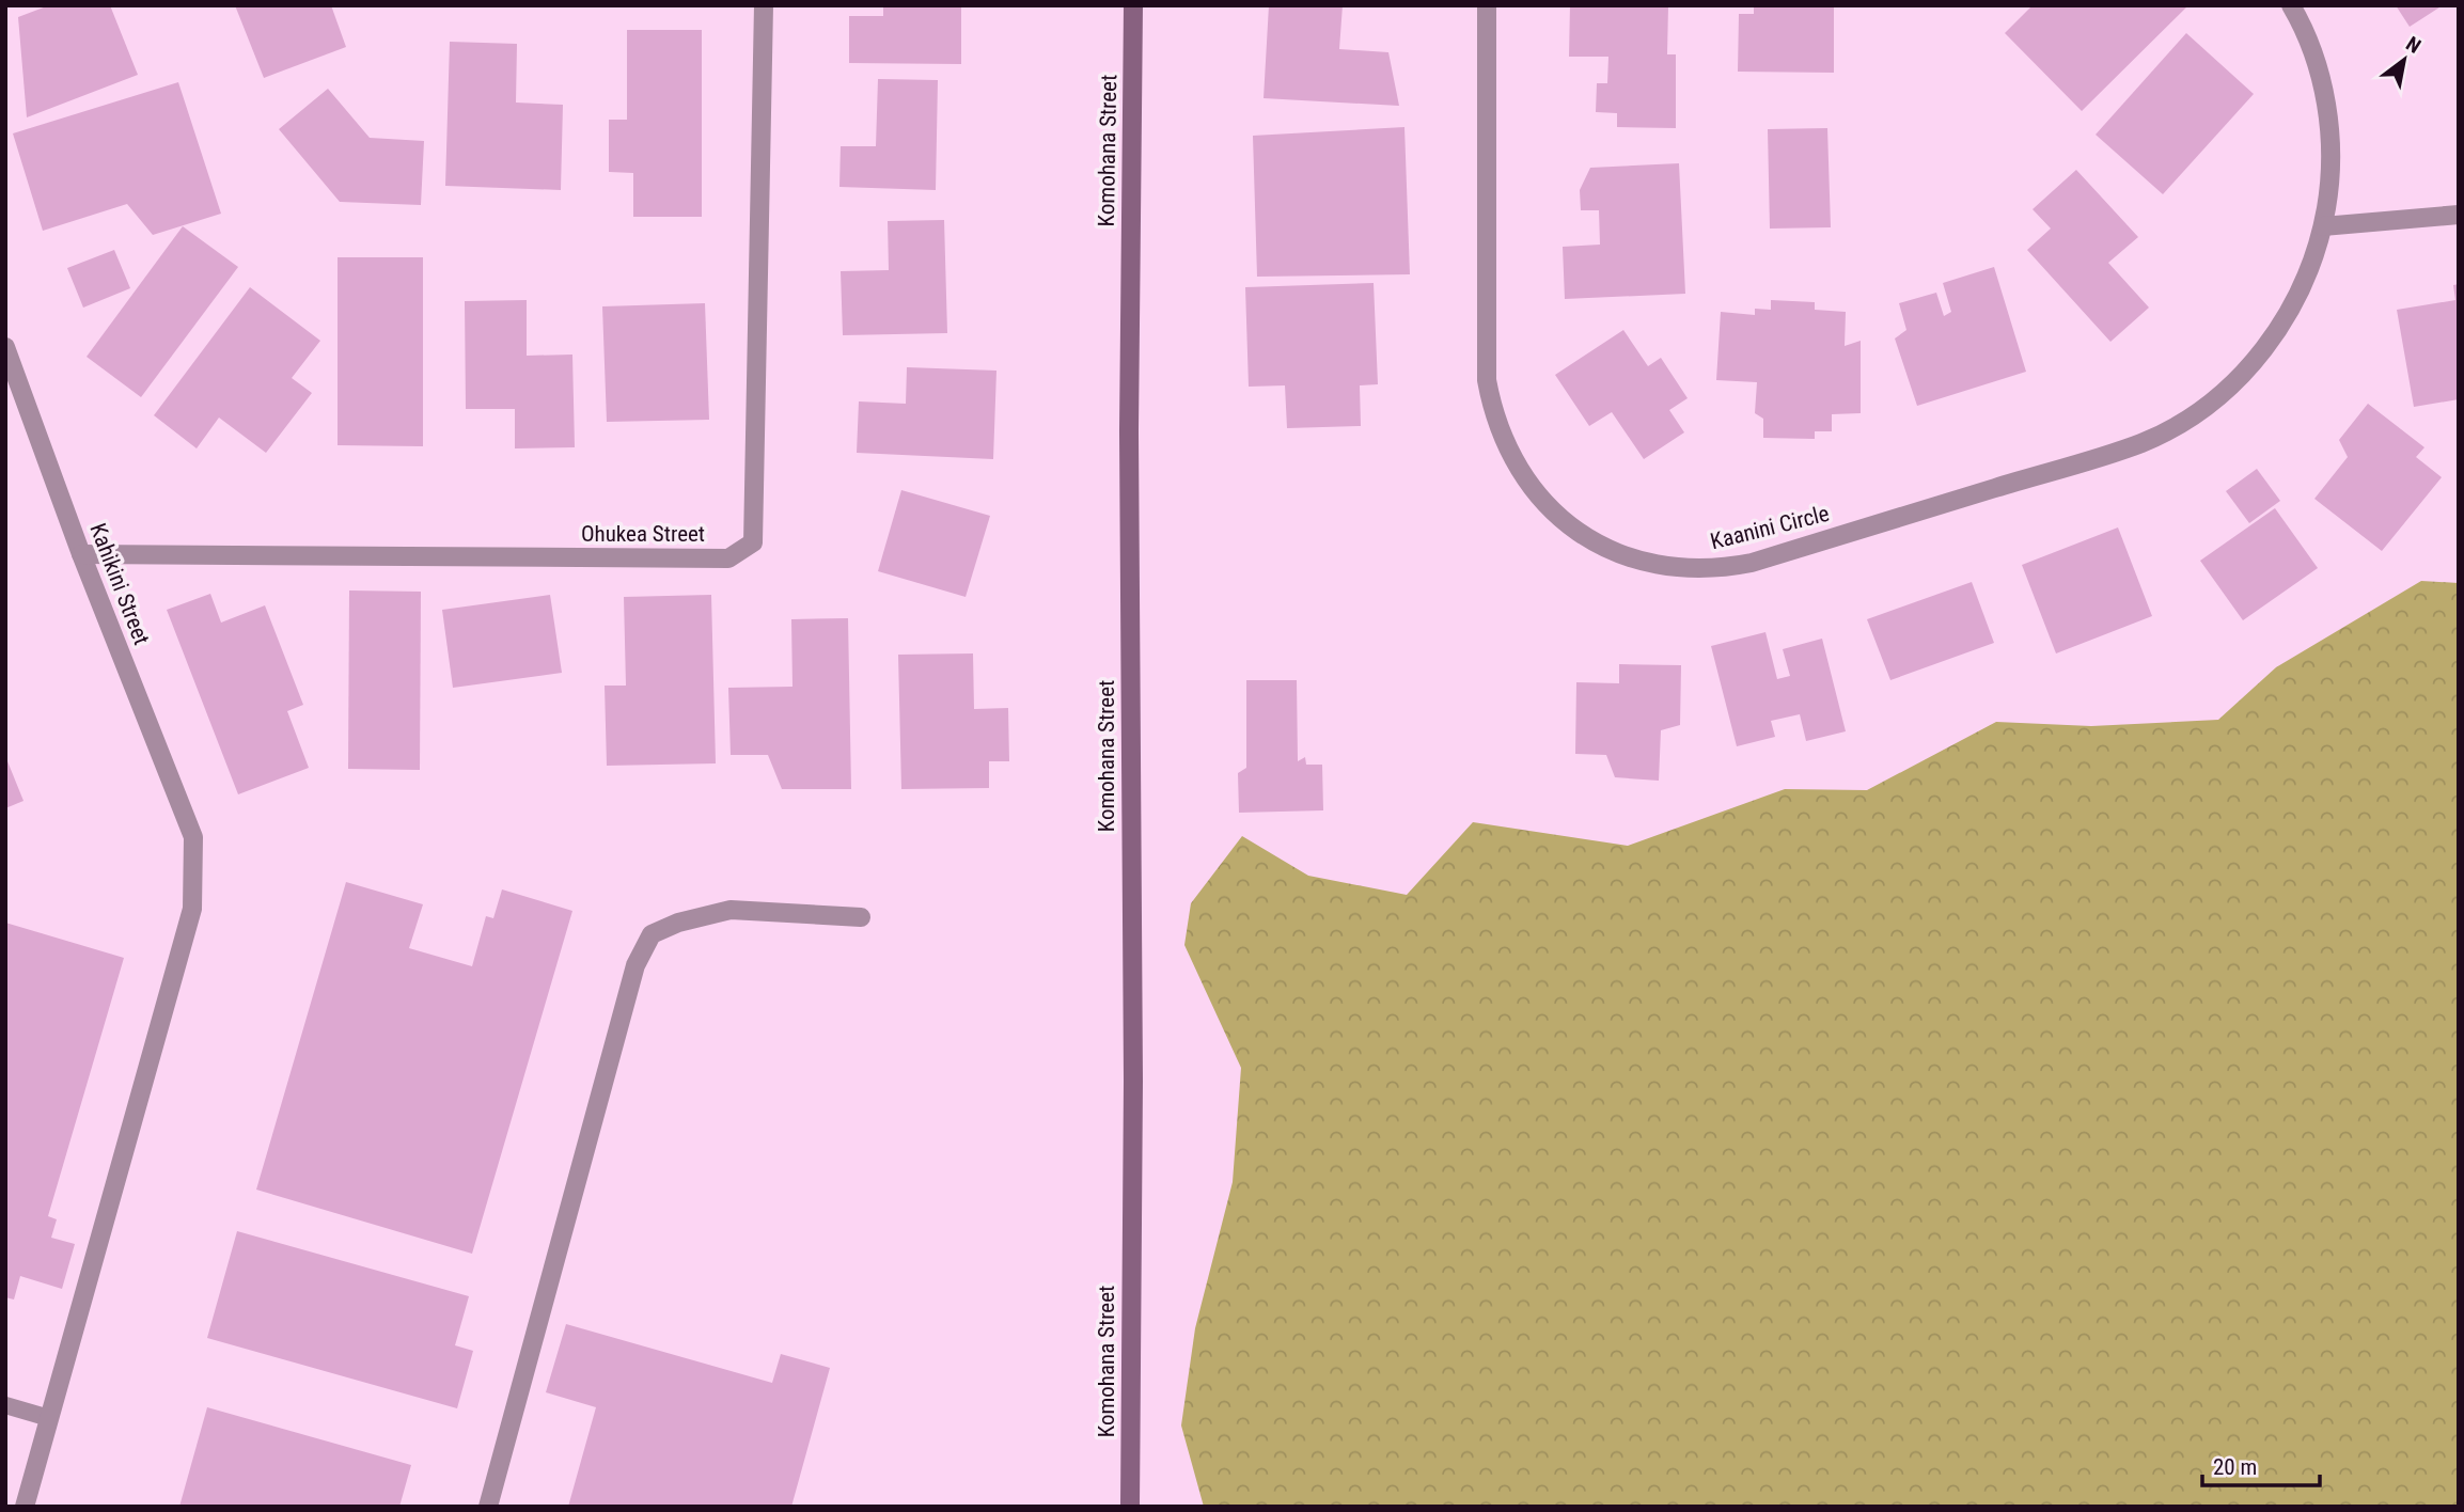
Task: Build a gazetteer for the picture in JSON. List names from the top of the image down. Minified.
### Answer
{"streets":{"main road":["Komohana Street"],"street":["Kaanini Circle","Ohukea Street","Kahikini Street"]},"crossings":[["Ohukea Street","Kahikini Street"]],"scale_bar":"20 m","north":"top right"}
